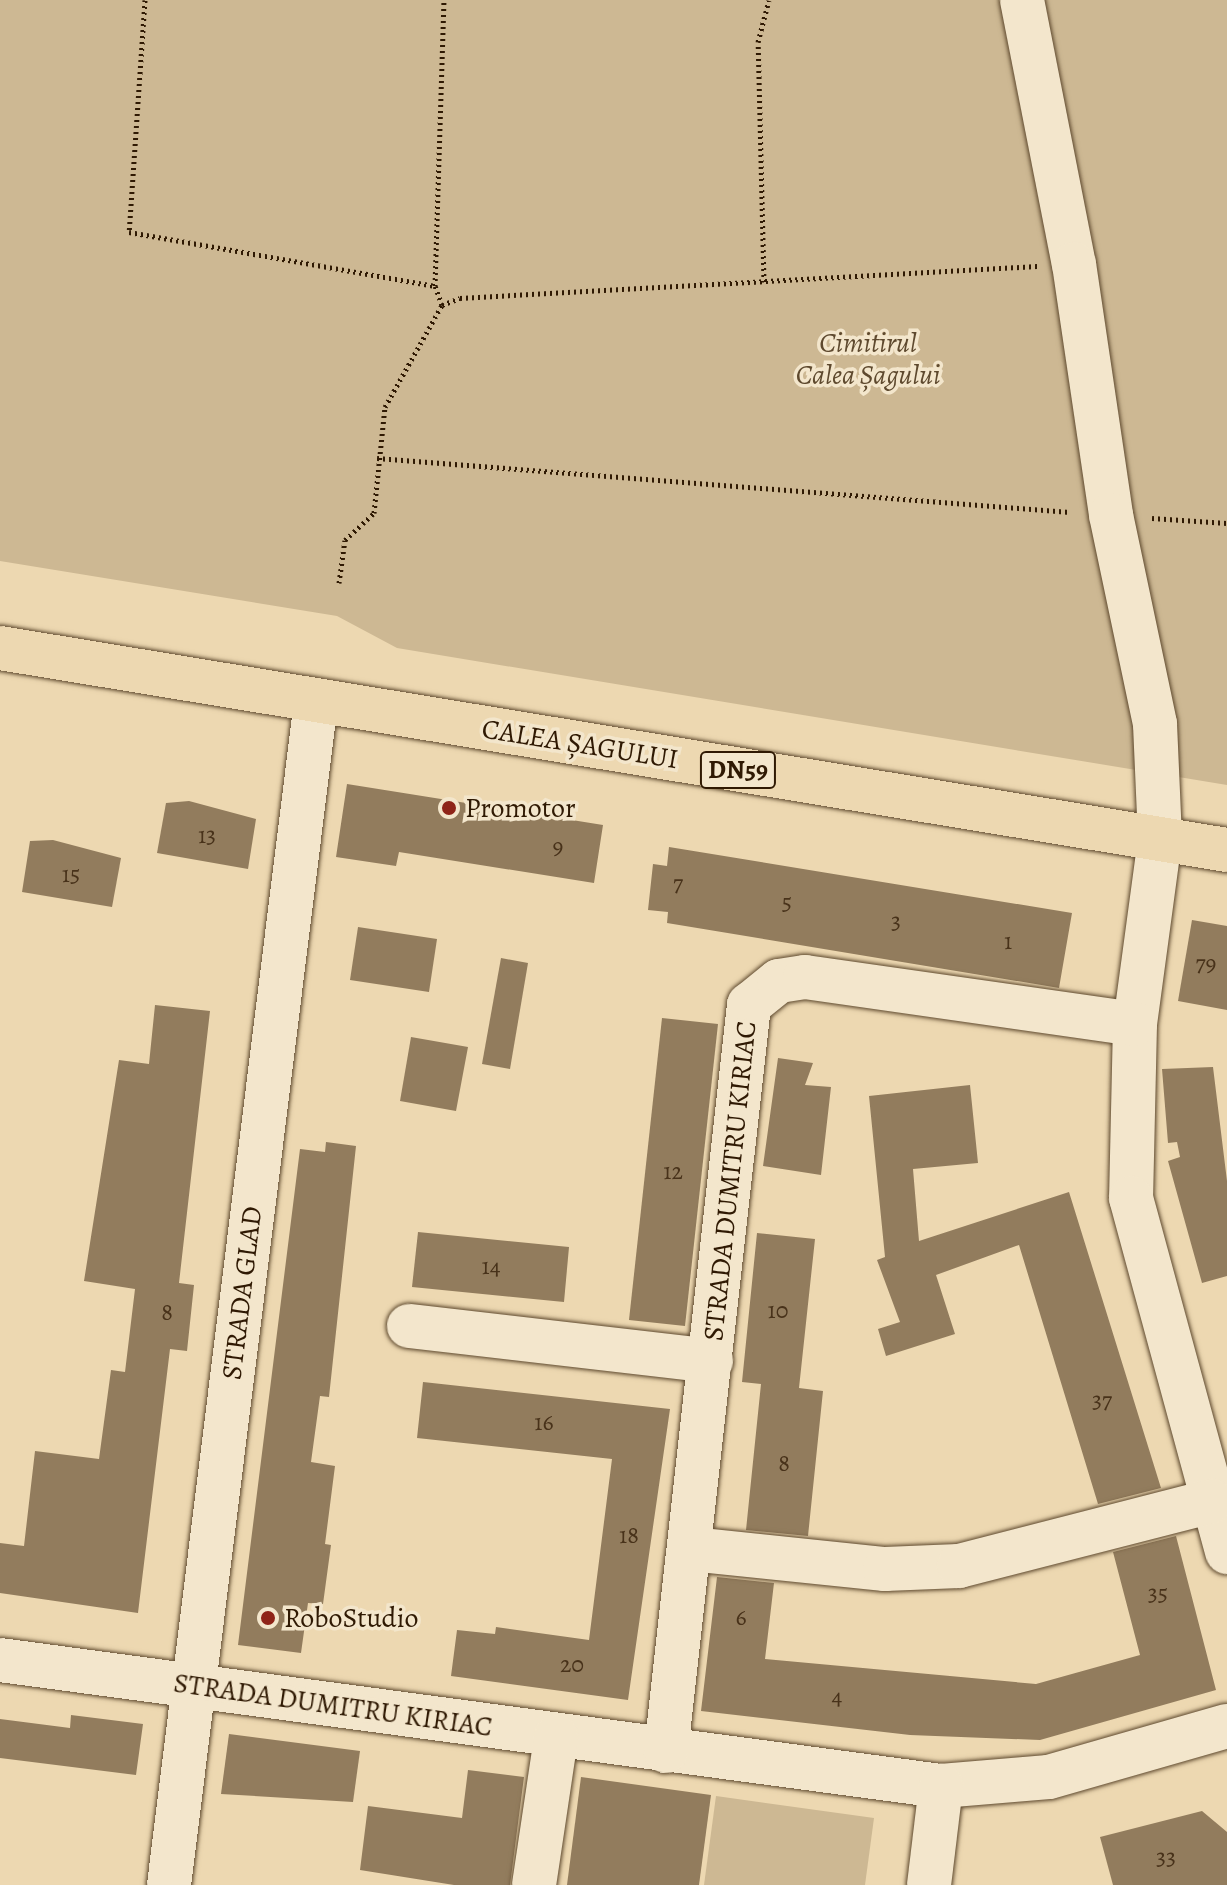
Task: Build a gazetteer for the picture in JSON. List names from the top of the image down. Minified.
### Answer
{"streets":{"main road":["CALEA ȘAGULUI","DN59"],"street":["STRADA DUMITRU KIRIAC","STRADA GLAD"]},"crossings":[["CALEA ȘAGULUI","DN59"],["CALEA ȘAGULUI","STRADA GLAD"],["STRADA DUMITRU KIRIAC","STRADA GLAD"]],"parks":["Cimitirul Calea Șagului"],"places":["Promotor","RoboStudio"],"house_numbers":["13","9","15","7","5","3","1","79","12","14","10","8","37","16","8","18","35","6","20","4","33"]}
